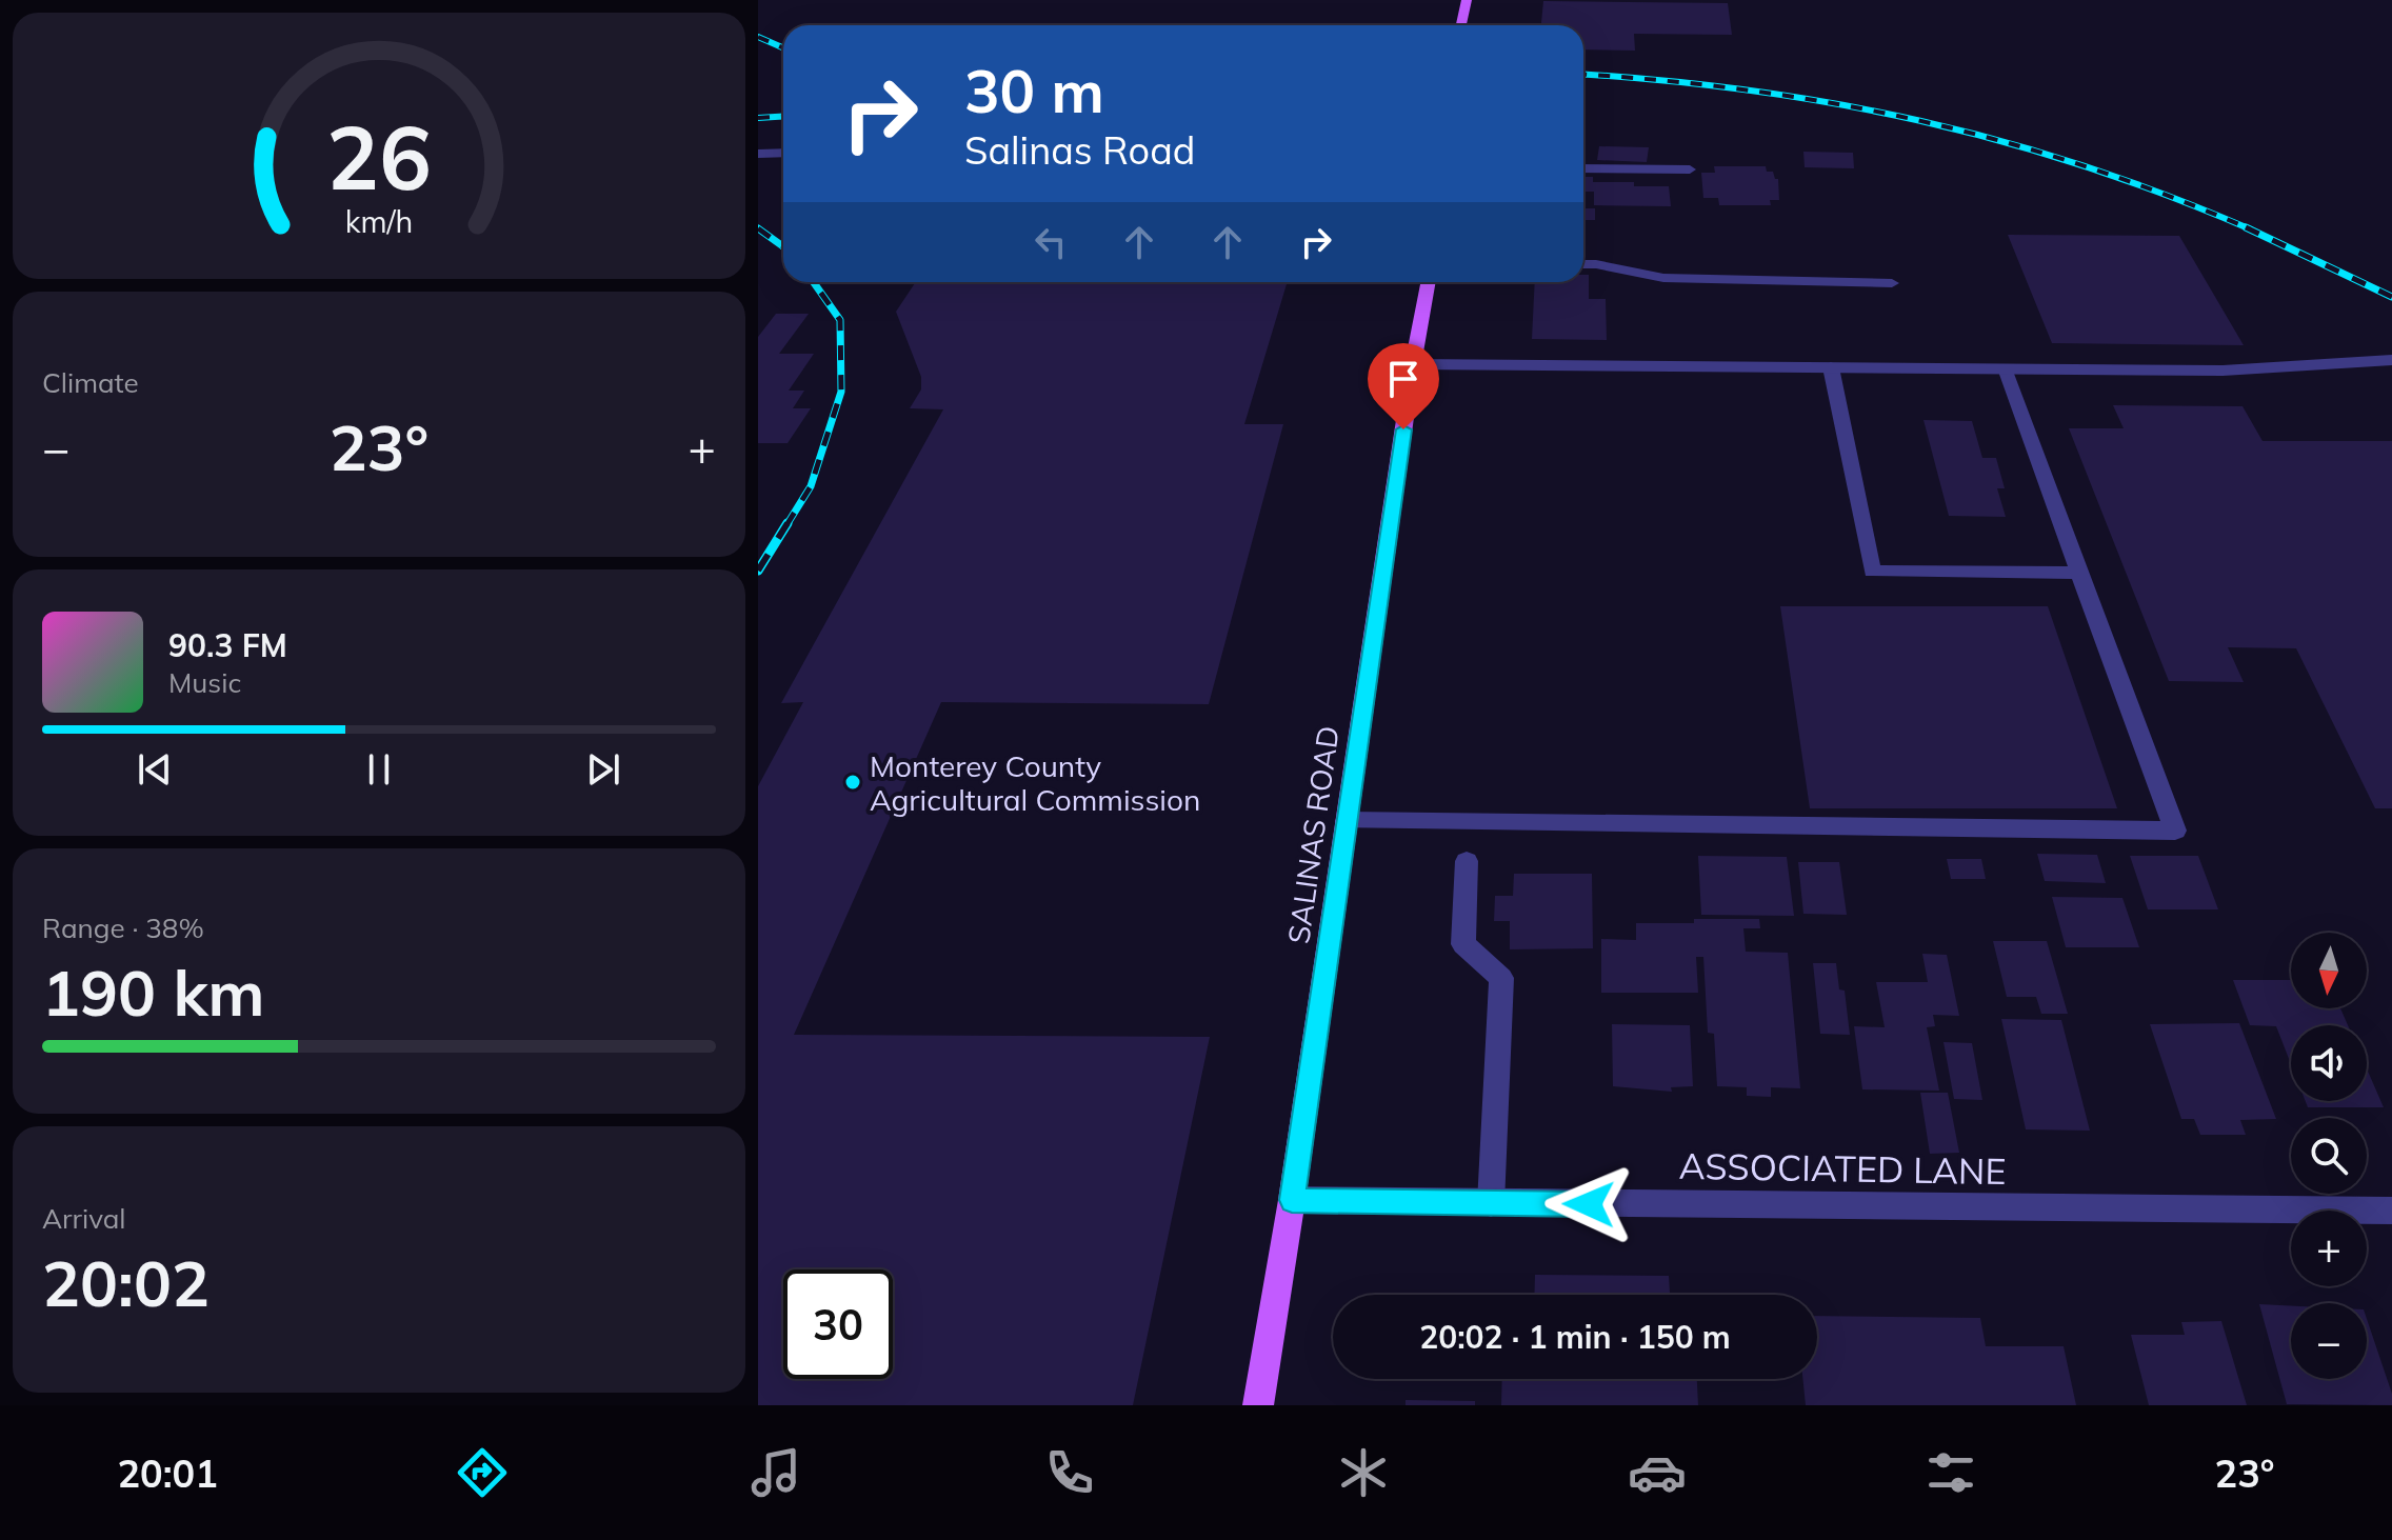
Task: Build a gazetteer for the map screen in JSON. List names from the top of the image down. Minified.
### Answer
{"streets":{"main road":["SALINAS ROAD"],"street":["ASSOCIATED LANE"]},"crossings":[["SALINAS ROAD","ASSOCIATED LANE"]],"places":["Monterey County Agricultural Commission"],"north":"bottom","page":{"turn":["30 m","Salinas Road"],"tile":["Climate",["Range · 38%","190 km"],["Arrival","20:02"]],"heat":["−","23°","+"],"song":["90.3 FM","Music"],"map_buttons":["+","−"],"limit":"30","trip":"20:02 · 1 min · 150 m","tabs":["20:01","23°"],"gauge":["26","km/h"]}}
